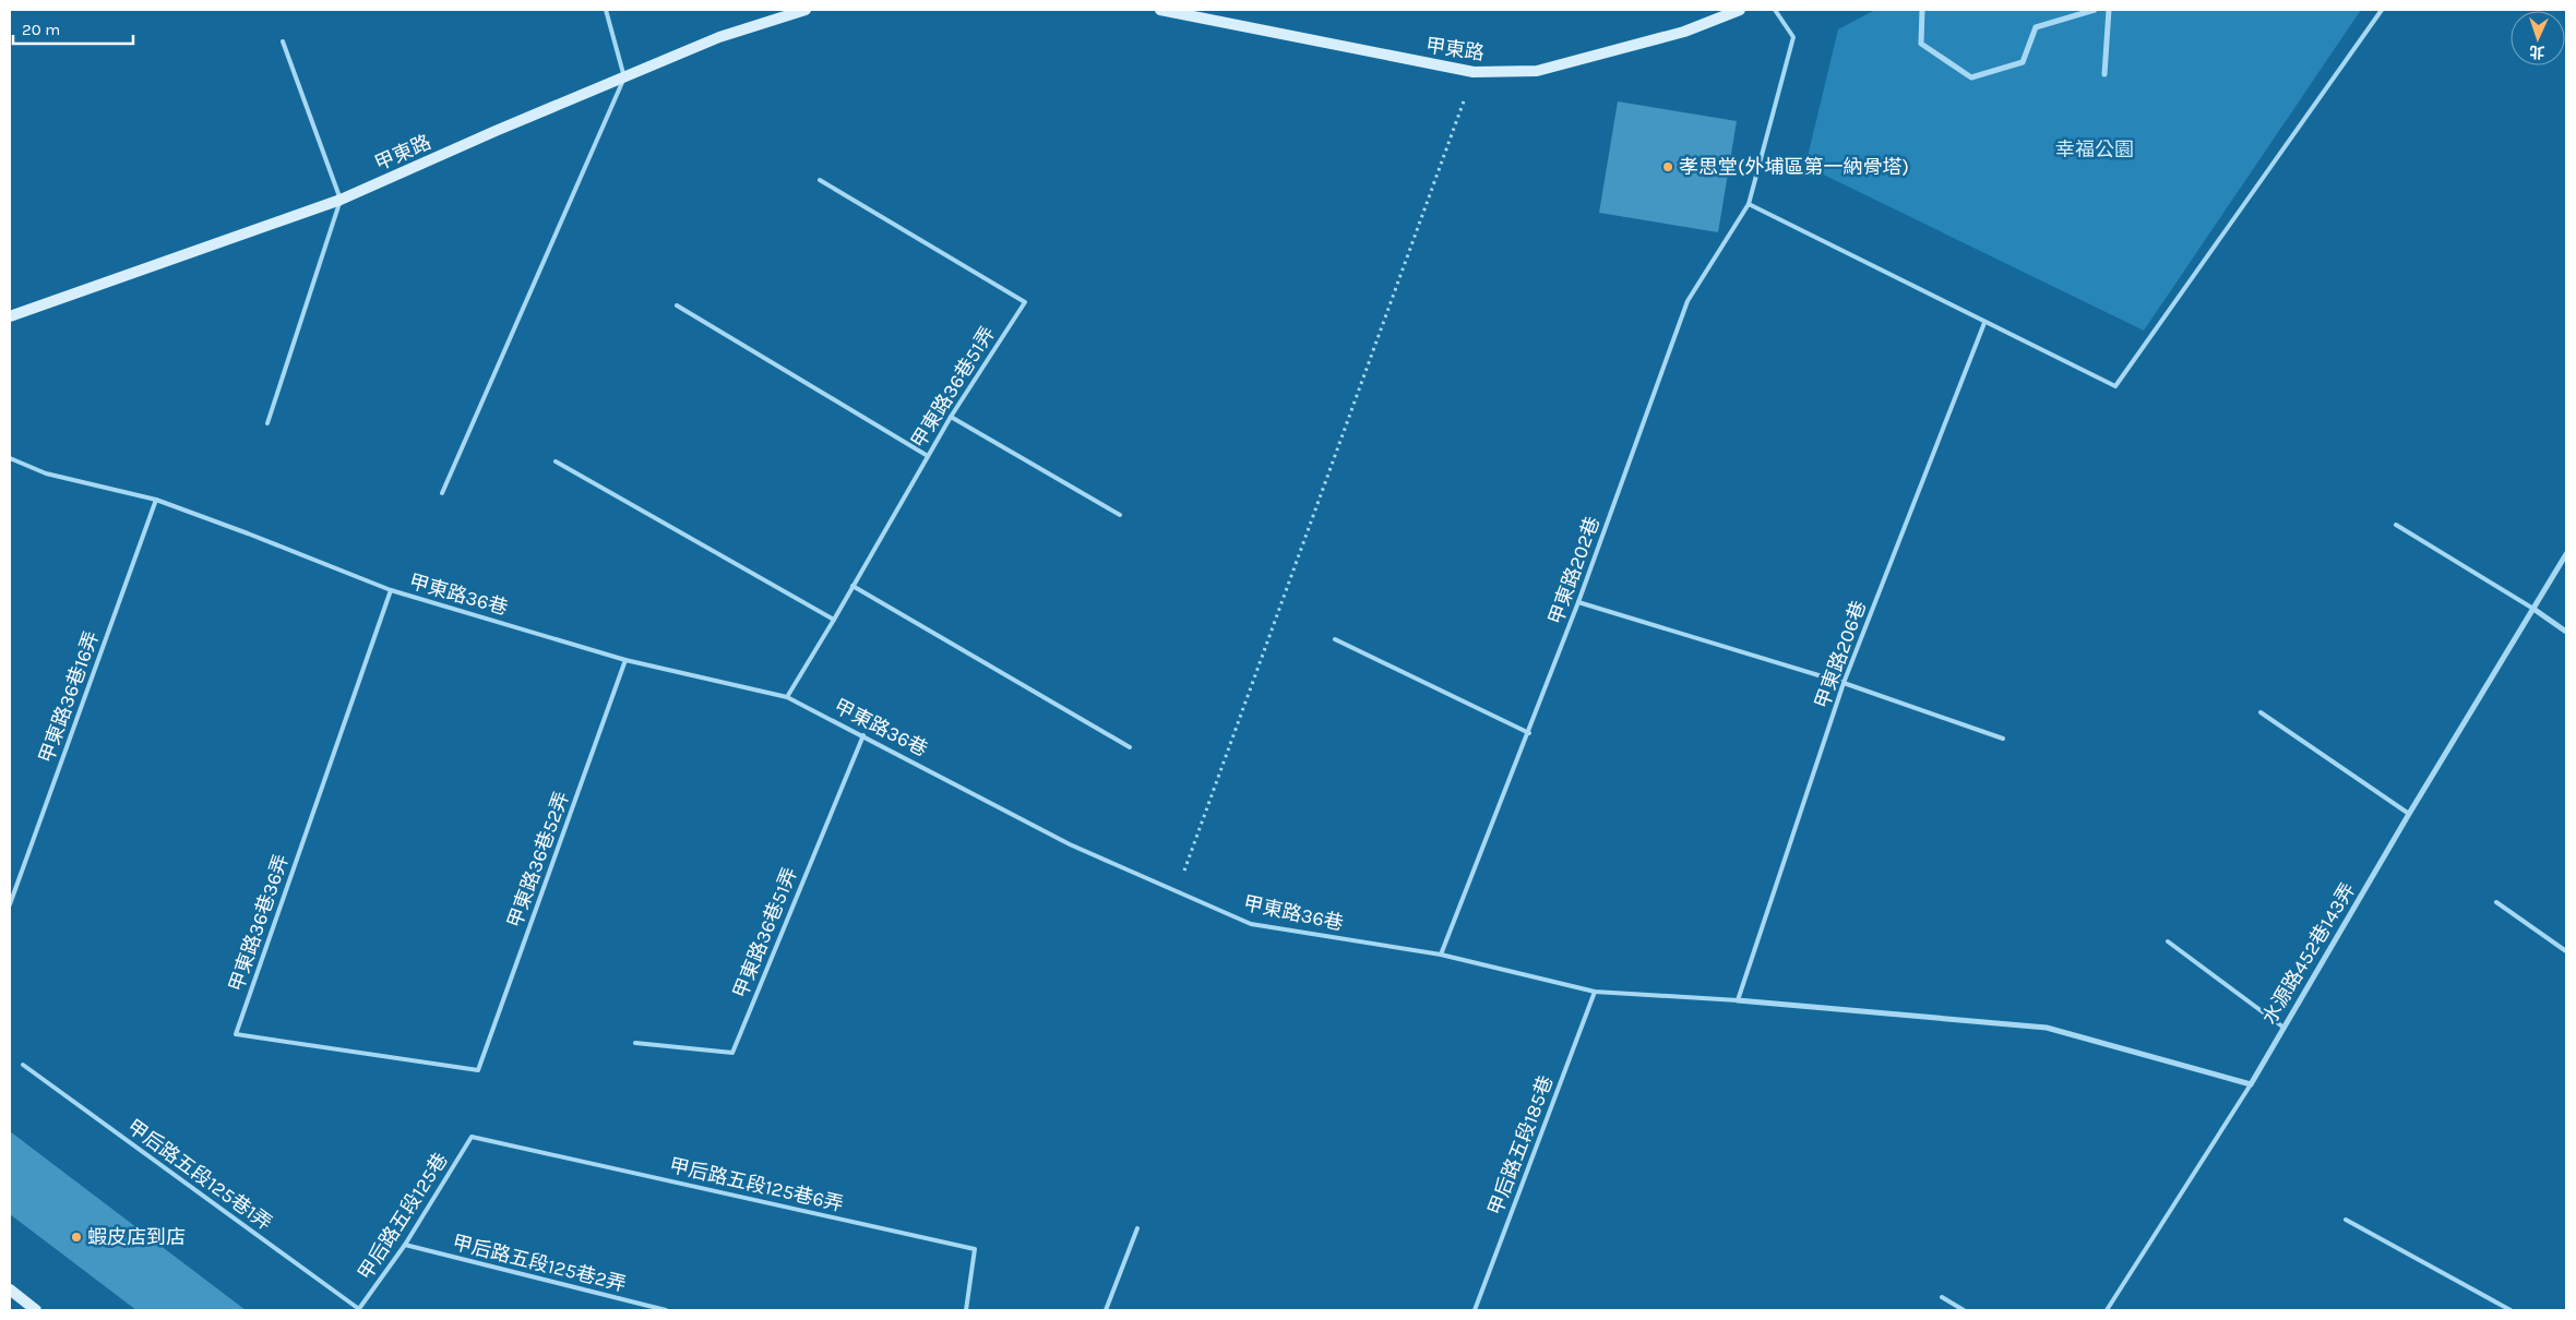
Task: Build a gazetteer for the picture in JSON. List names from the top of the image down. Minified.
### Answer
{"streets":{"street":["甲東路","水源路452巷143弄"],"lane":["甲東路36巷51弄","甲東路202巷","甲東路36巷","甲東路206巷","甲東路36巷16弄","甲東路36巷52弄","甲東路36巷36弄","甲后路五段185巷","甲后路五段125巷1弄","甲后路五段125巷6弄","甲后路五段125巷","甲后路五段125巷2弄"]},"crossings":[["甲東路36巷51弄","甲東路36巷"],["甲東路202巷","甲東路36巷"],["甲東路36巷","甲東路206巷"],["甲東路36巷","甲東路36巷16弄"],["甲東路36巷","甲東路36巷52弄"],["甲東路36巷","甲東路36巷36弄"],["甲東路36巷","甲后路五段185巷"],["甲東路36巷52弄","甲東路36巷36弄"],["甲后路五段125巷1弄","甲后路五段125巷"],["甲后路五段125巷6弄","甲后路五段125巷"],["甲后路五段125巷","甲后路五段125巷2弄"]],"parks":["幸福公園"],"places":["孝思堂(外埔區第一納骨塔)","蝦皮店到店"],"scale_bar":"20 m","north":"bottom"}
